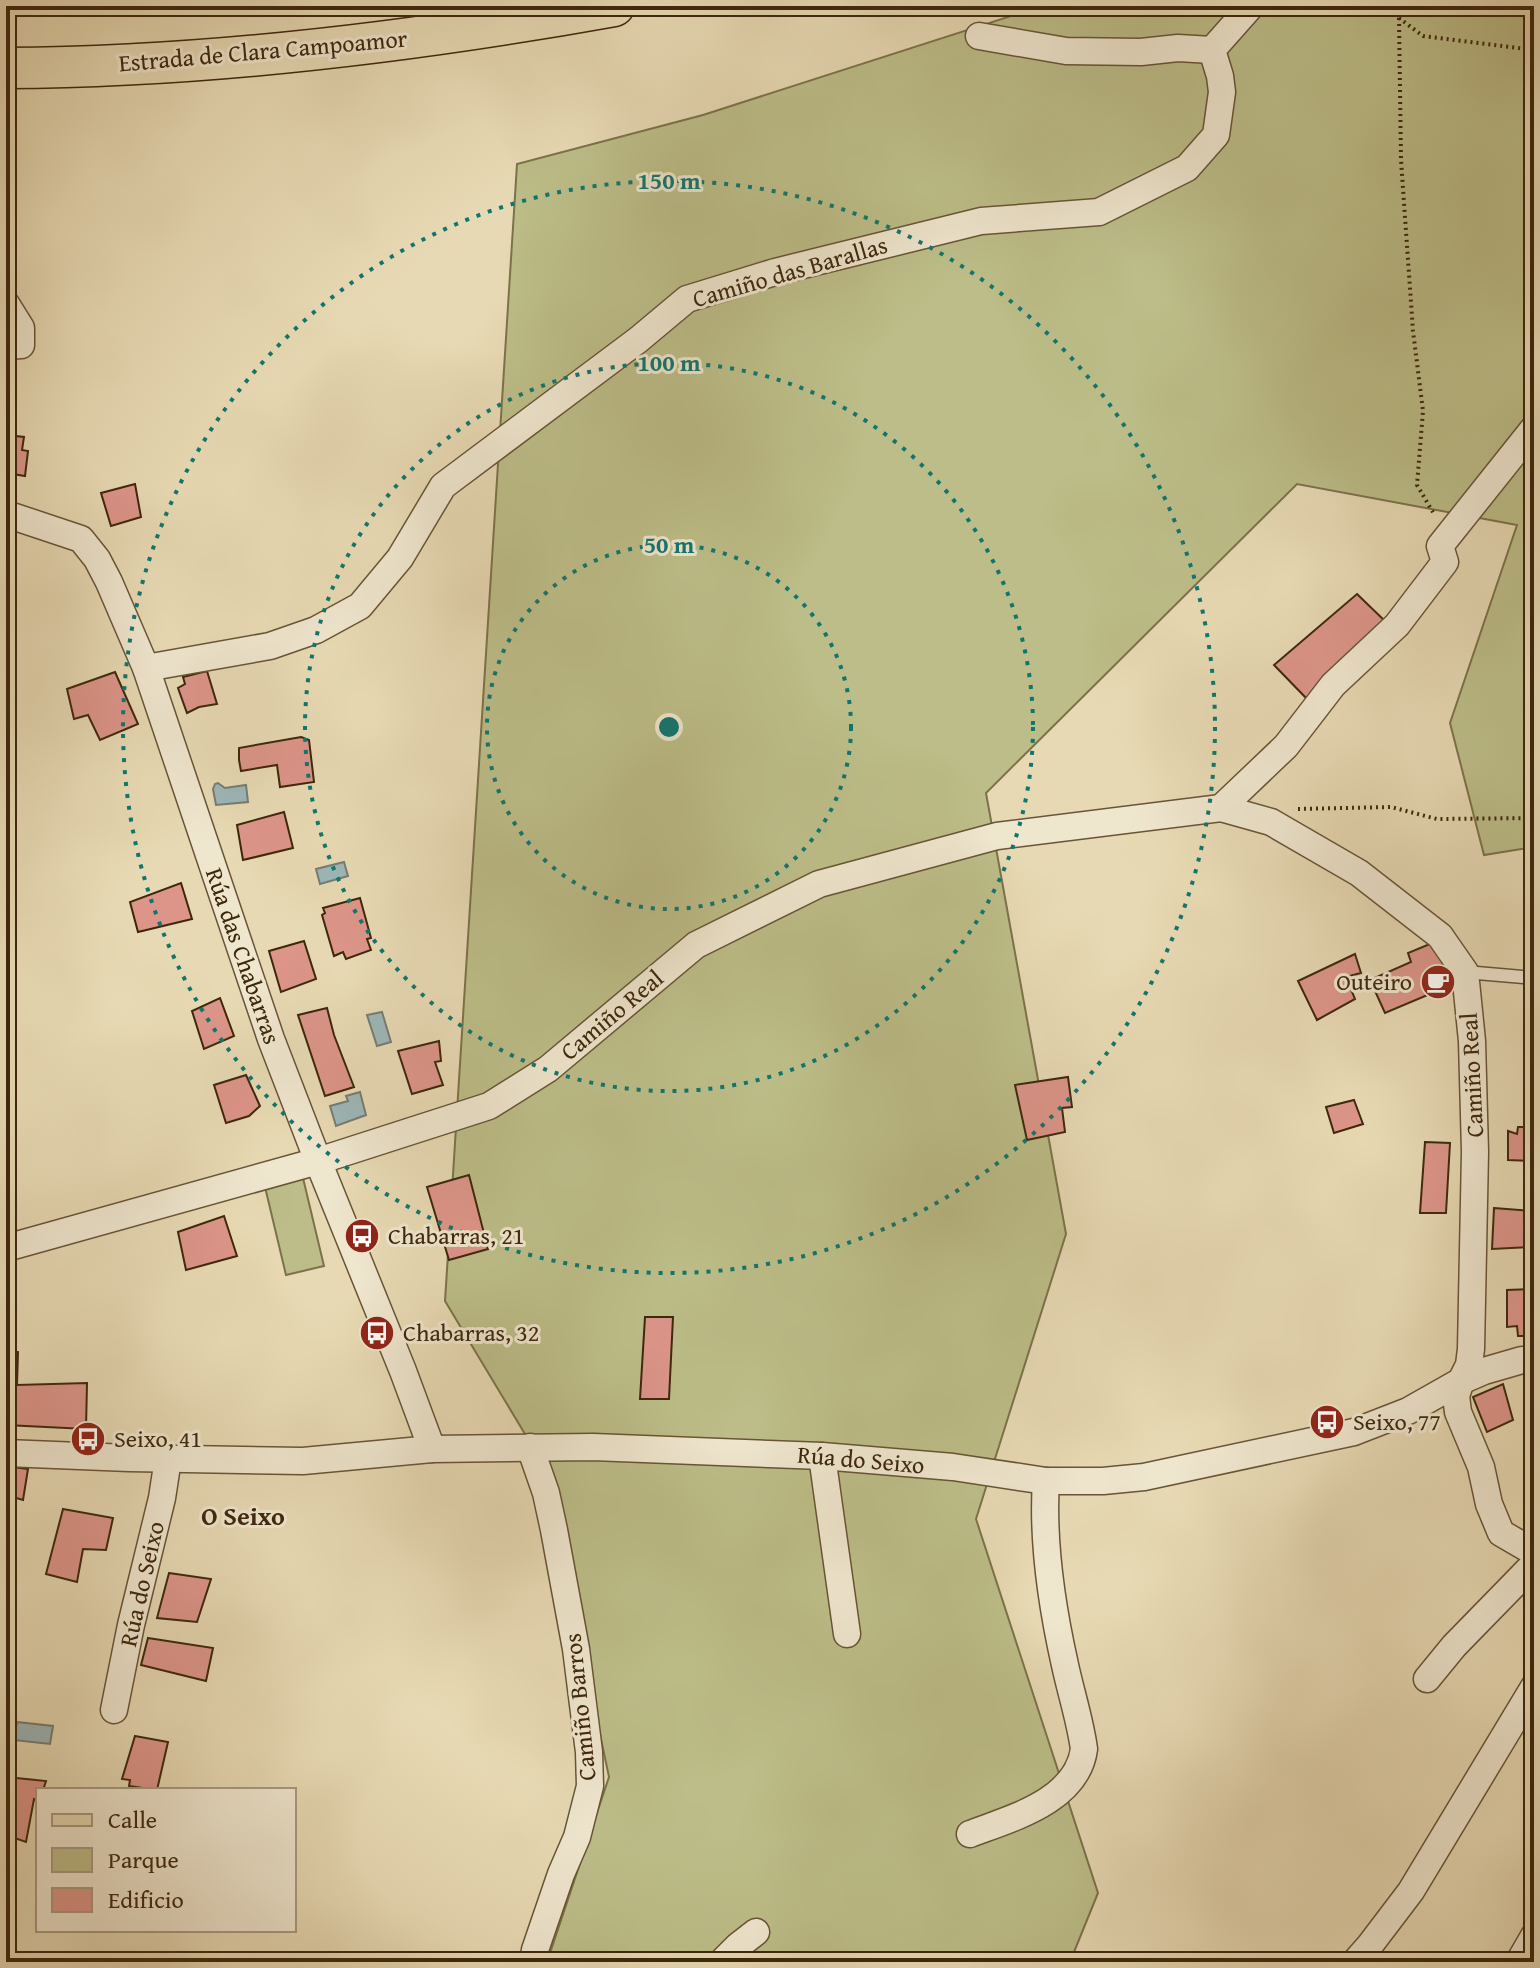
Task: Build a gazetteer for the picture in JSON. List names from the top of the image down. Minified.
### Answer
{"streets":{"main road":["Estrada de Clara Campoamor"],"street":["Camiño das Barallas","Rúa das Chabarras","Camiño Real","Rúa do Seixo","Camiño Barros"]},"crossings":[["Camiño das Barallas","Rúa das Chabarras"],["Rúa das Chabarras","Camiño Real"],["Rúa das Chabarras","Rúa do Seixo"],["Camiño Real","Rúa do Seixo"],["Rúa do Seixo","Camiño Barros"]],"districts":["O Seixo"],"places":{"cafe":["Outeiro"],"bus stop":["Chabarras, 21","Chabarras, 32","Seixo, 77","Seixo, 41"]},"legend":["Calle","Parque","Edificio"],"rings":["150 m","100 m","50 m"]}
